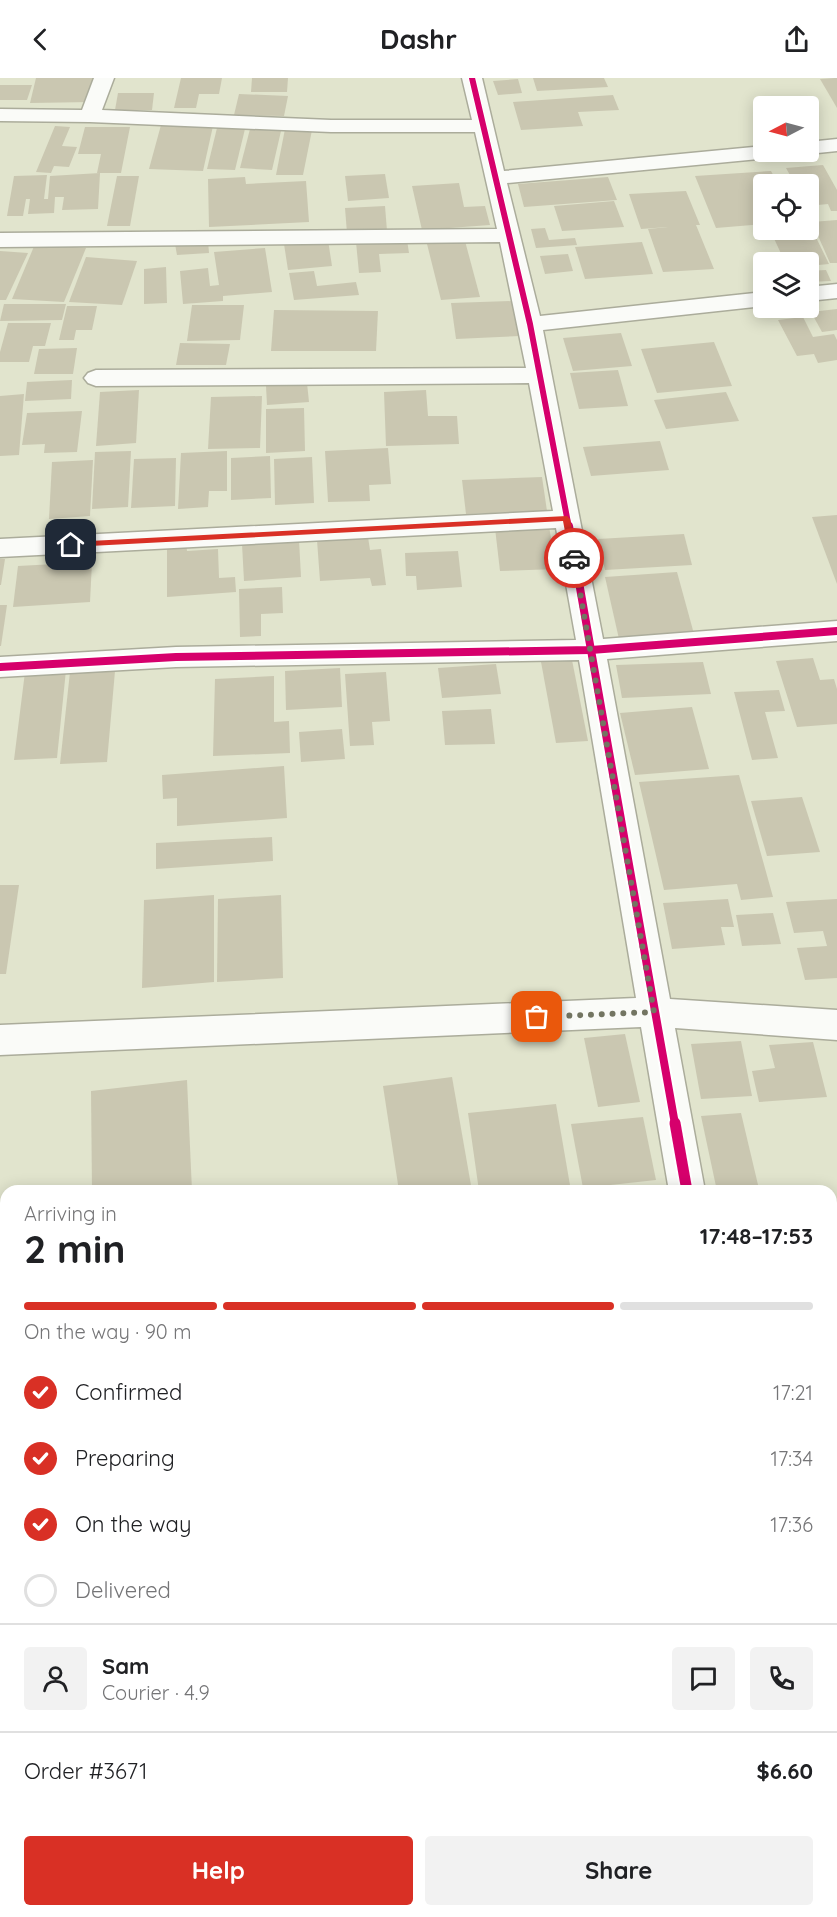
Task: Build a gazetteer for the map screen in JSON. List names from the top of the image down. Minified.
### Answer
{"north":"left","page":{"header":"Dashr","heading":["2 min","Arriving in","17:48–17:53"],"panel":["Sam","Courier · 4.9","Order #3671","$6.60"],"bar":"On the way · 90 m","list":[["Confirmed","17:21"],["Preparing","17:34"],["On the way","17:36"],"Delivered"],"buttons":["Help","Share"]}}
